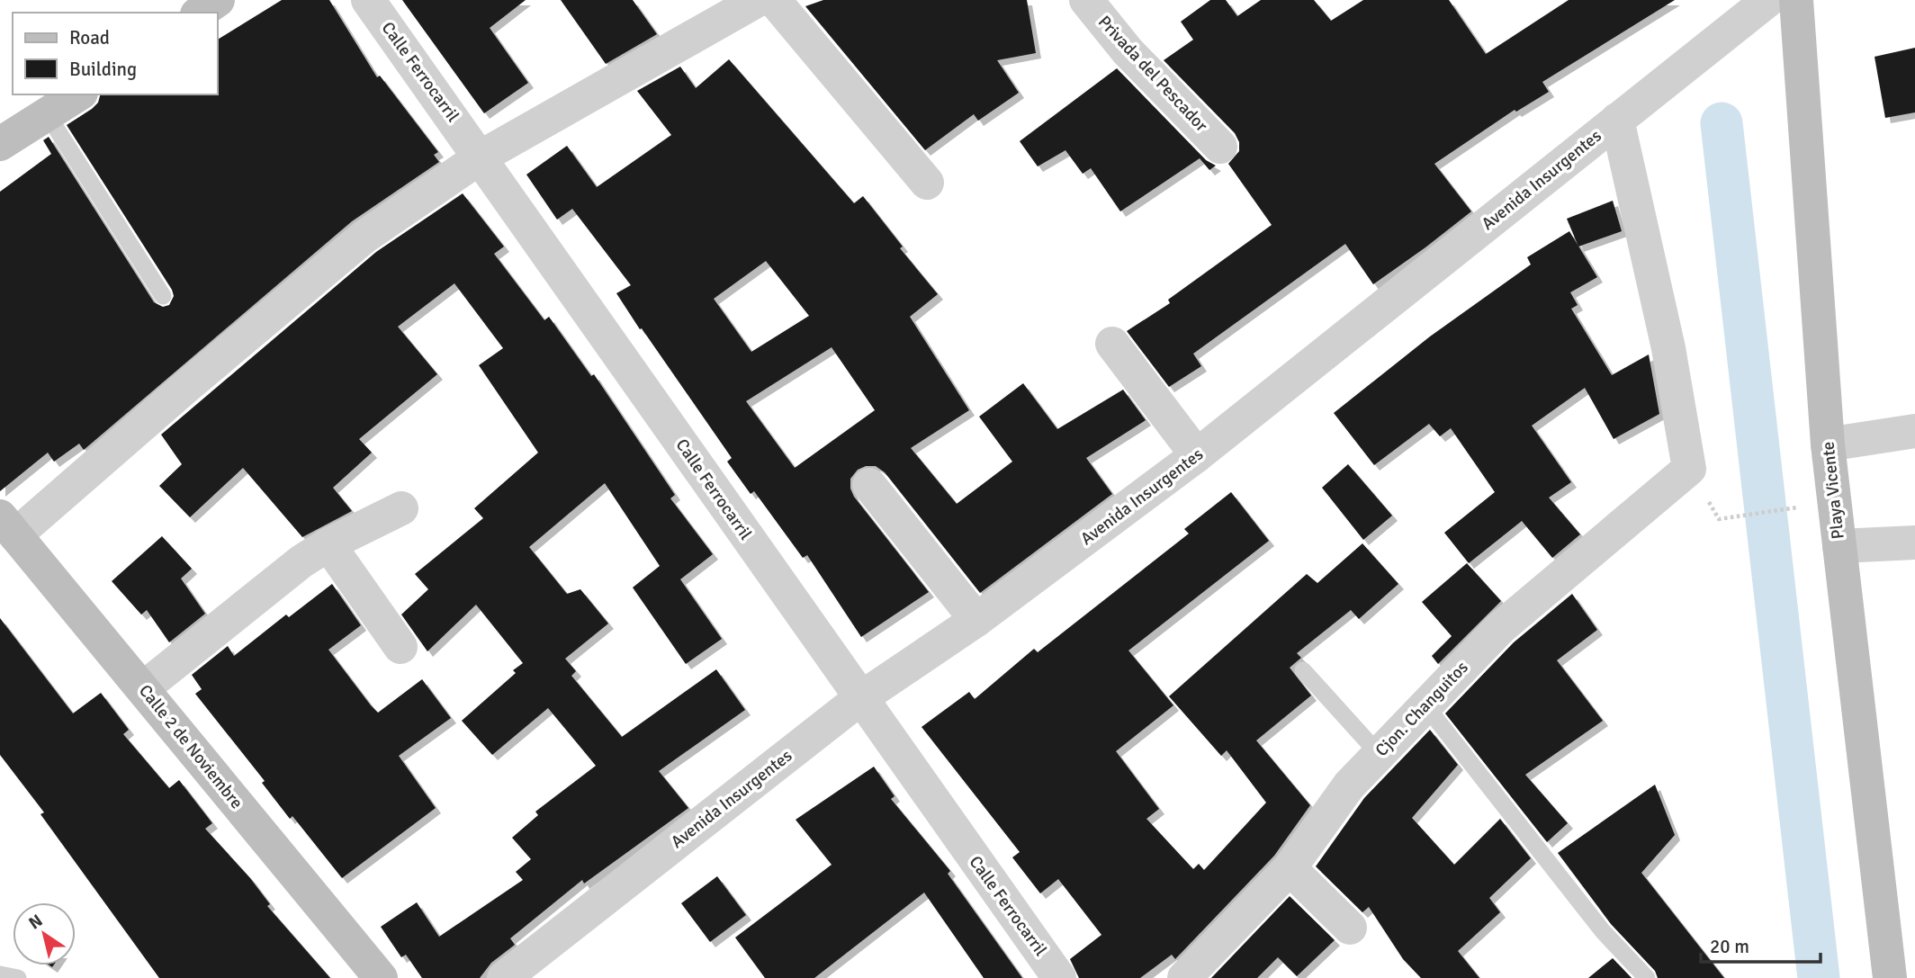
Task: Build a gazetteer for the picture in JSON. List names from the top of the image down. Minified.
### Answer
{"streets":{"street":["Calle Ferrocarril","Privada del Pescador","Avenida Insurgentes","Playa Vicente","Cjon. Changuitos","Calle 2 de Noviembre"]},"crossings":[["Calle Ferrocarril","Avenida Insurgentes"],["Avenida Insurgentes","Cjon. Changuitos"]],"legend":["Road","Building"],"scale_bar":"20 m","north":"top left"}
